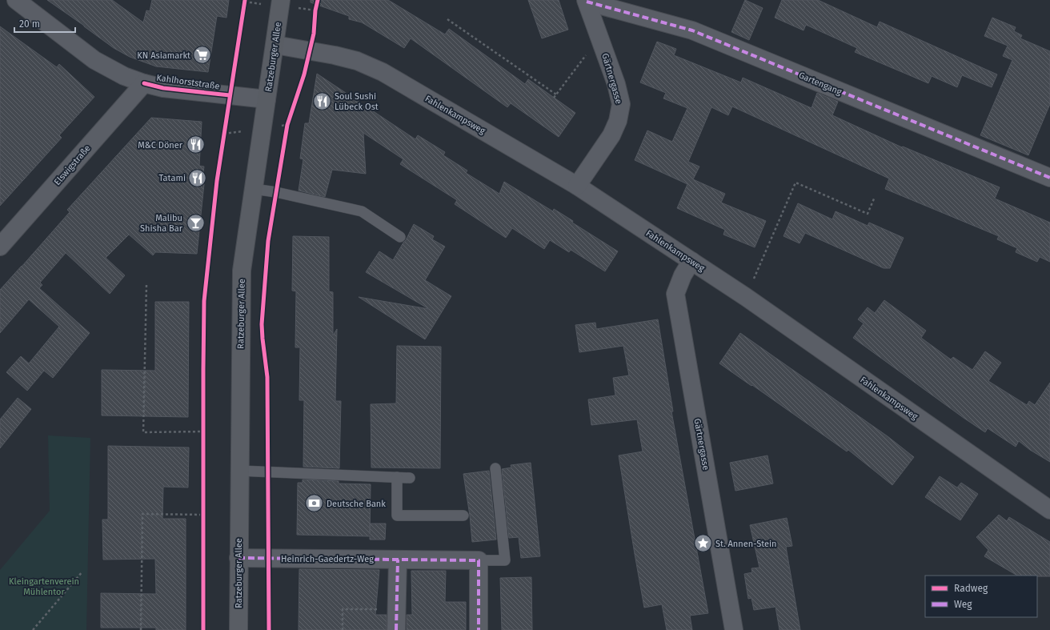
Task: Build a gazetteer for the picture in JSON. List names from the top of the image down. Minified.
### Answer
{"streets":{"main road":["Ratzeburger Allee"],"street":["Gärtnergasse","Kahlhorststraße","Gartengang","Fahlenkampsweg","Elswigstraße","Heinrich-Gaedertz-Weg"]},"crossings":[["Ratzeburger Allee","Kahlhorststraße"],["Ratzeburger Allee","Fahlenkampsweg"],["Ratzeburger Allee","Heinrich-Gaedertz-Weg"],["Gärtnergasse","Gartengang"],["Gärtnergasse","Fahlenkampsweg"],["Kahlhorststraße","Elswigstraße"]],"parks":["Kleingartenverein Mühlentor"],"places":{"supermarket":["KN Asiamarkt"],"restaurant":["Soul Sushi Lübeck Ost","M&C Döner","Tatami"],"bar":["Malibu Shisha Bar"],"bank":["Deutsche Bank"],"place":["St. Annen-Stein"]},"legend":["Radweg","Weg"],"scale_bar":"20 m"}
